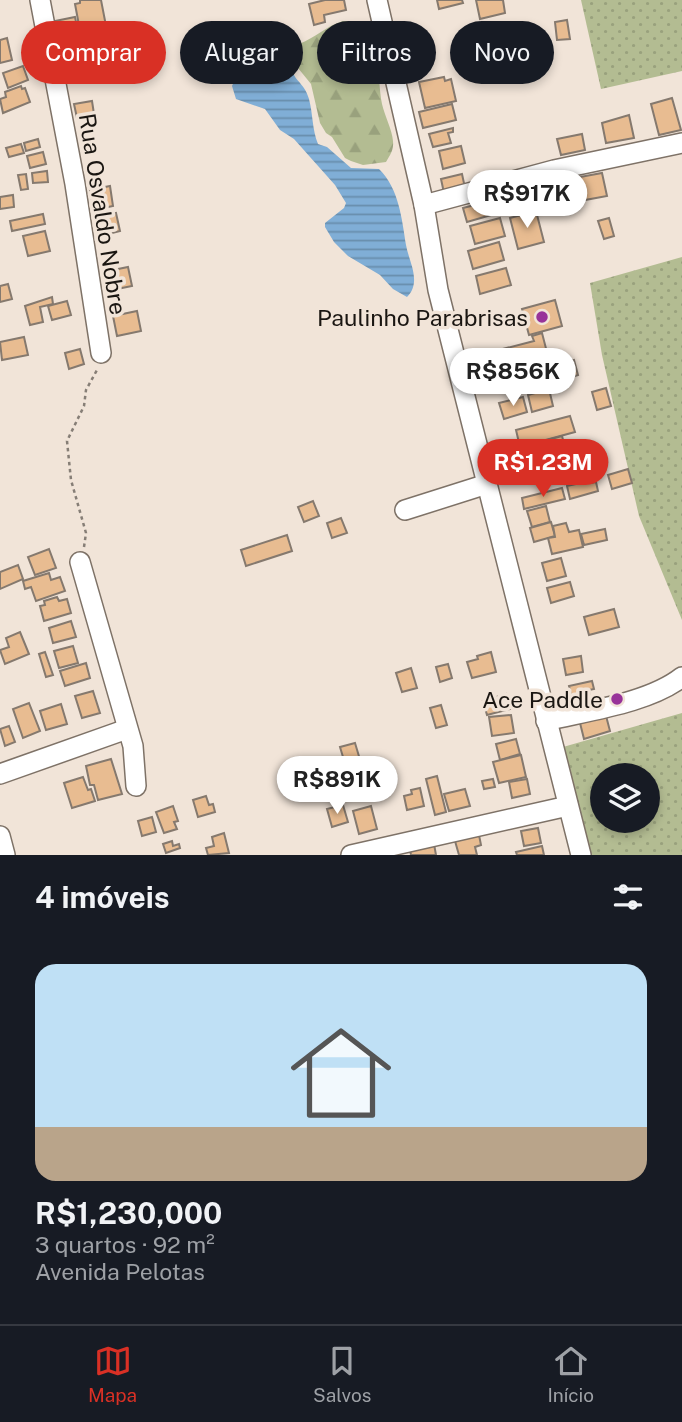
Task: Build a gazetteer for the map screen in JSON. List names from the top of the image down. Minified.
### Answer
{"streets":{"street":["Rua Osvaldo Nobre"]},"places":["Paulinho Parabrisas","Ace Paddle"],"page":{"chip":["Comprar","Alugar","Filtros","Novo"],"price":["R$917K","R$856K","R$1.23M","R$891K"],"heading":"4 imóveis","list":[{"name":"R$1,230,000","note":"3 quartos · 92 m² · Avenida Pelotas"}],"tabs":["Mapa","Salvos","Início"]}}
